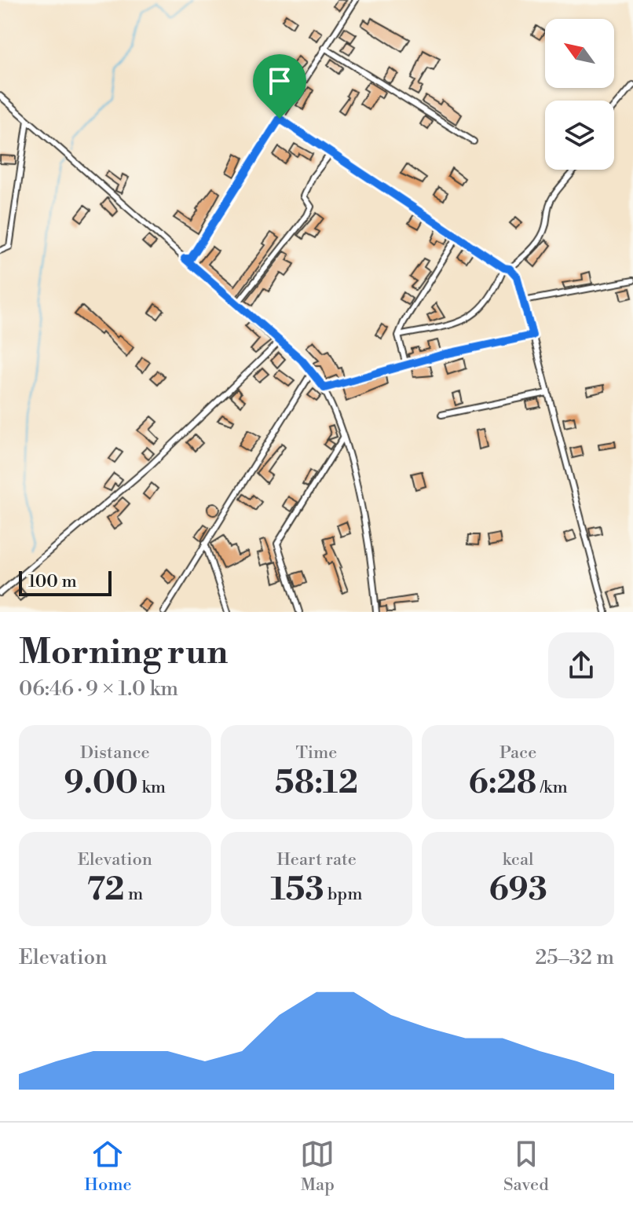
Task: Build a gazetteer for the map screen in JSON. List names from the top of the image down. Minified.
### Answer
{"scale_bar":"100 m","north":"top left","page":{"scale":"100 m","heading":["Morning run","06:46 · 9 × 1.0 km"],"stats":[["Distance","9.00 km"],["Time","58:12"],["Pace","6:28 /km"],["Elevation","72 m"],["Heart rate","153 bpm"],["kcal","693"]],"chart":["Elevation","25–32 m"],"tabs":["Home","Map","Saved"]}}
